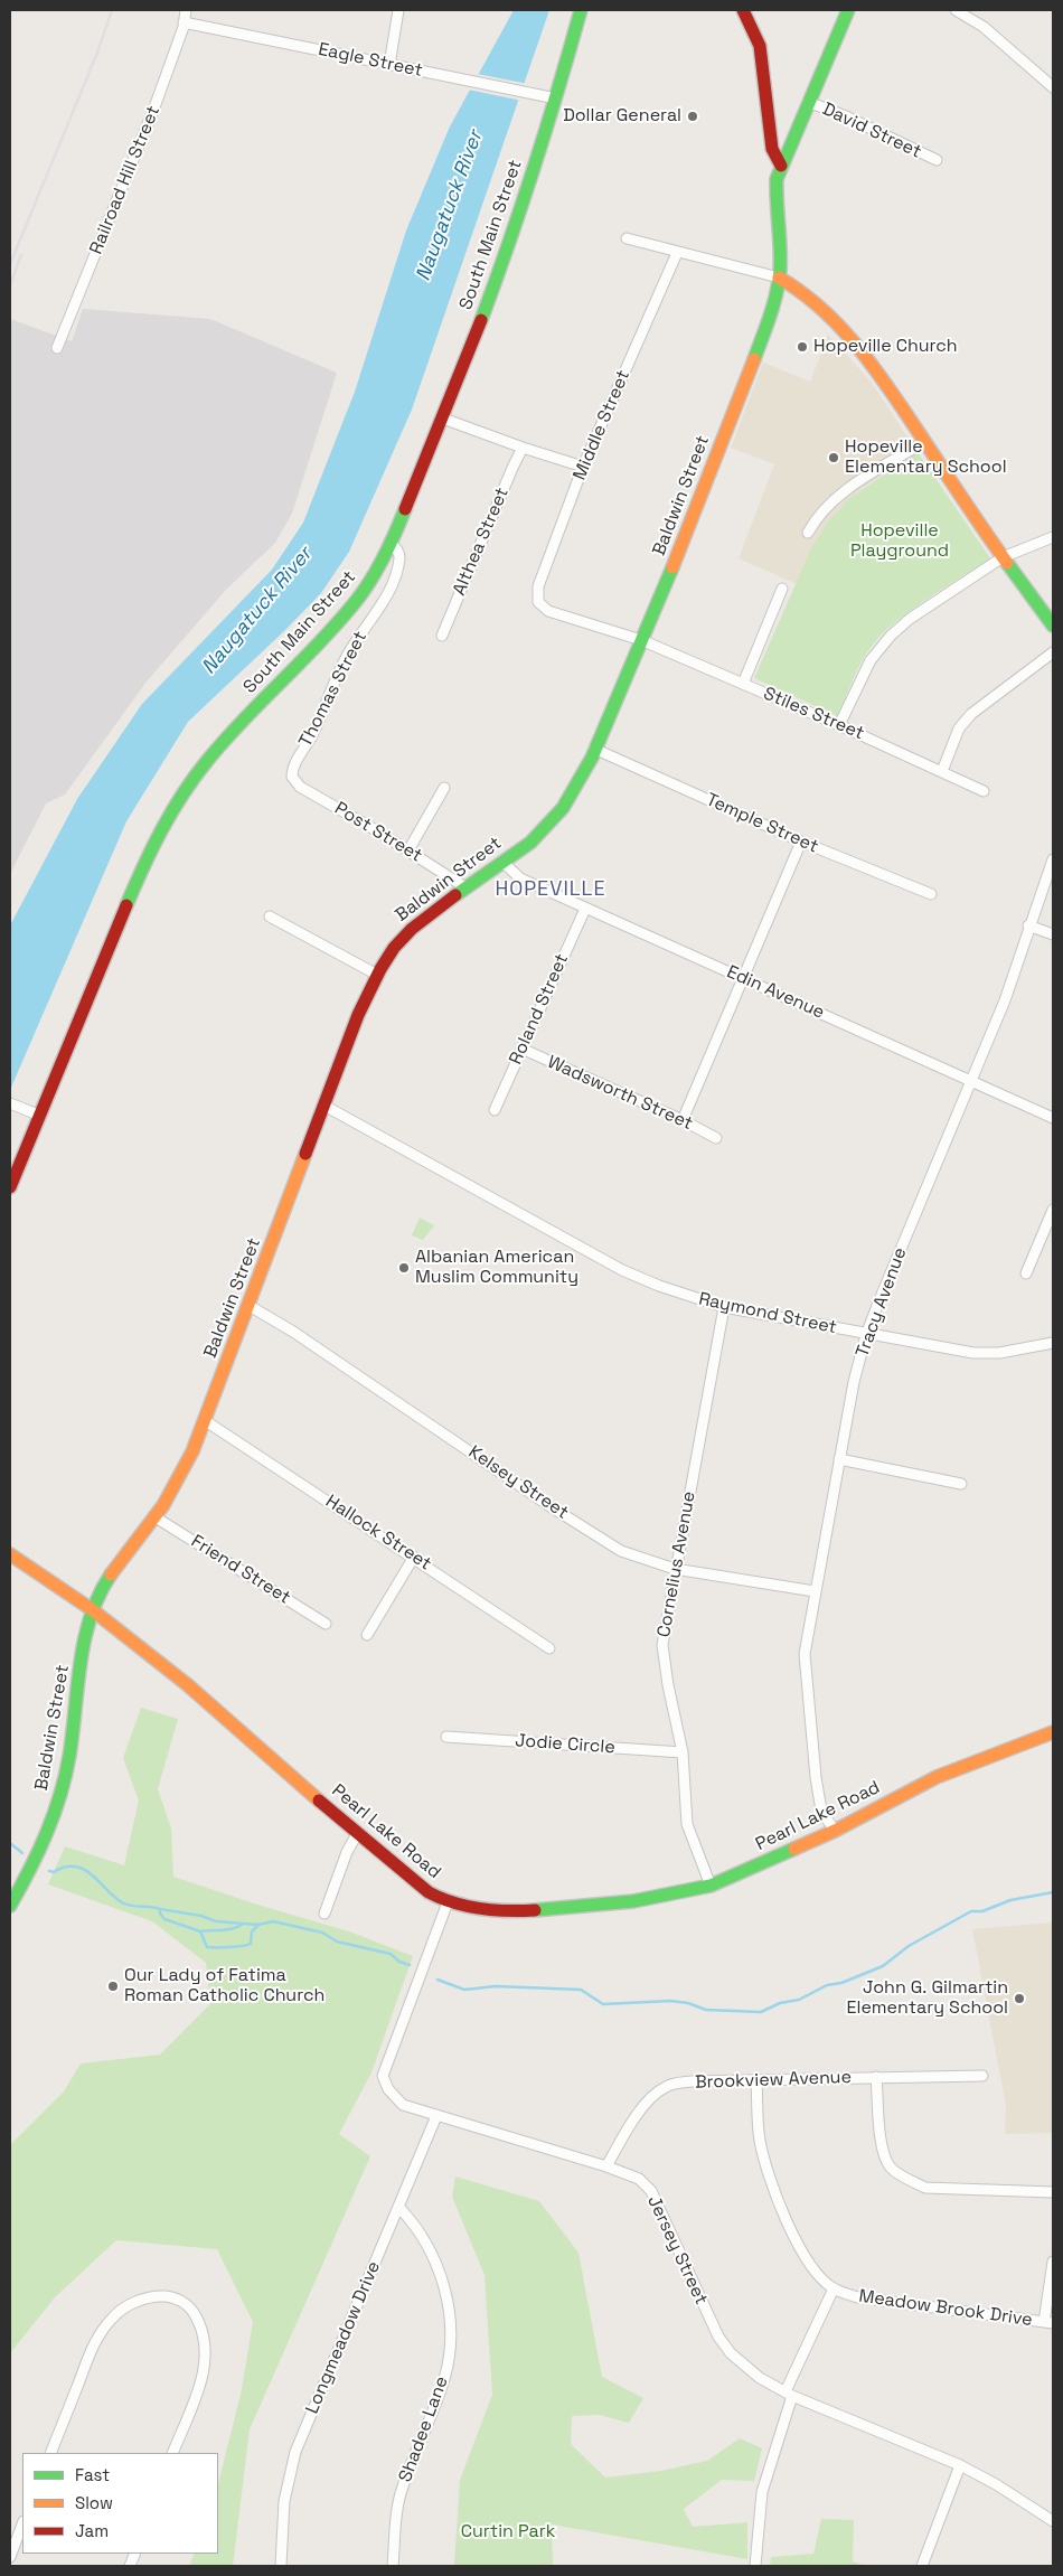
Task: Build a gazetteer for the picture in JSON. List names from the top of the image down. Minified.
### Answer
{"streets":{"main road":["South Main Street","Baldwin Street","Pearl Lake Road"],"street":["Eagle Street","David Street","Railroad Hill Street","Middle Street","Althea Street","Thomas Street","Stiles Street","Temple Street","Post Street","Edin Avenue","Roland Street","Wadsworth Street","Tracy Avenue","Raymond Street","Kelsey Street","Hallock Street","Cornelius Avenue","Friend Street","Jodie Circle","Brookview Avenue","Jersey Street","Meadow Brook Drive","Longmeadow Drive","Shadee Lane"]},"crossings":[["Eagle Street","Railroad Hill Street"],["Eagle Street","South Main Street"],["David Street","Baldwin Street"],["South Main Street","Thomas Street"],["Middle Street","Stiles Street"],["Baldwin Street","Stiles Street"],["Baldwin Street","Temple Street"],["Baldwin Street","Post Street"],["Baldwin Street","Edin Avenue"],["Baldwin Street","Raymond Street"],["Baldwin Street","Kelsey Street"],["Baldwin Street","Hallock Street"],["Baldwin Street","Friend Street"],["Baldwin Street","Pearl Lake Road"],["Thomas Street","Post Street"],["Edin Avenue","Roland Street"],["Edin Avenue","Tracy Avenue"],["Roland Street","Wadsworth Street"],["Tracy Avenue","Raymond Street"],["Tracy Avenue","Kelsey Street"],["Tracy Avenue","Pearl Lake Road"],["Raymond Street","Cornelius Avenue"],["Kelsey Street","Cornelius Avenue"],["Cornelius Avenue","Jodie Circle"],["Cornelius Avenue","Pearl Lake Road"],["Pearl Lake Road","Jersey Street"],["Brookview Avenue","Jersey Street"],["Brookview Avenue","Meadow Brook Drive"],["Jersey Street","Longmeadow Drive"],["Longmeadow Drive","Shadee Lane"]],"districts":["HOPEVILLE"],"water":["Naugatuck River"],"parks":["Hopeville Playground","Curtin Park"],"places":["Dollar General","Hopeville Church","Hopeville Elementary School","Albanian American Muslim Community","Our Lady of Fatima Roman Catholic Church","John G. Gilmartin Elementary School"],"legend":["Fast","Slow","Jam"]}
